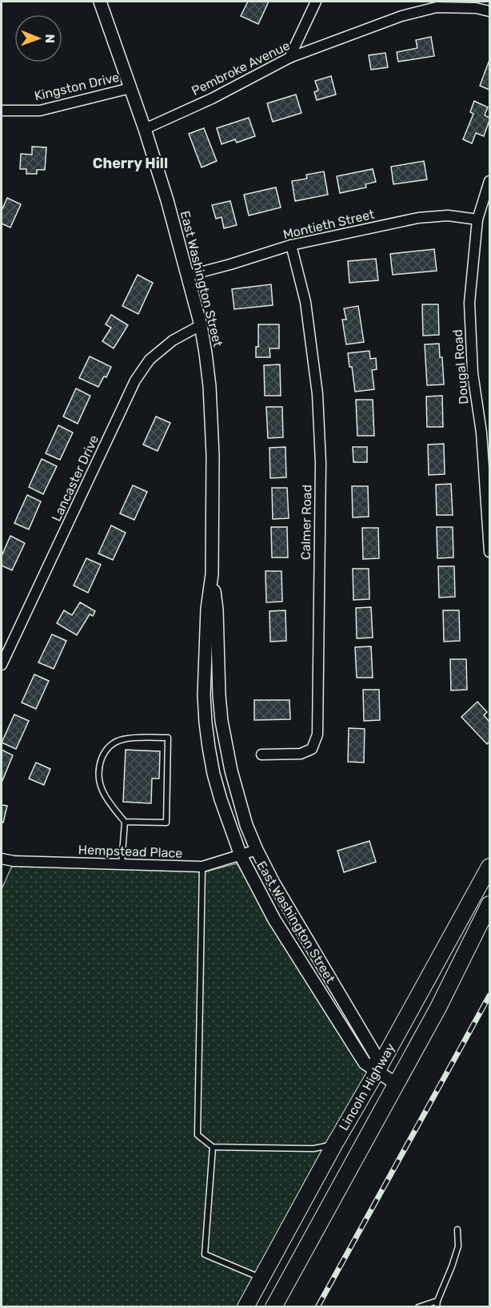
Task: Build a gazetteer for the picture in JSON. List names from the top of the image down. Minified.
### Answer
{"streets":{"main road":["Lincoln Highway"],"street":["Pembroke Avenue","Kingston Drive","Montieth Street","East Washington Street","Dougal Road","Lancaster Drive","Calmer Road","Hempstead Place"]},"crossings":[["Pembroke Avenue","East Washington Street"],["Kingston Drive","East Washington Street"],["Montieth Street","East Washington Street"],["Montieth Street","Dougal Road"],["Montieth Street","Calmer Road"],["East Washington Street","Lancaster Drive"],["East Washington Street","Hempstead Place"],["East Washington Street","Lincoln Highway"]],"districts":["Cherry Hill"],"north":"right"}
